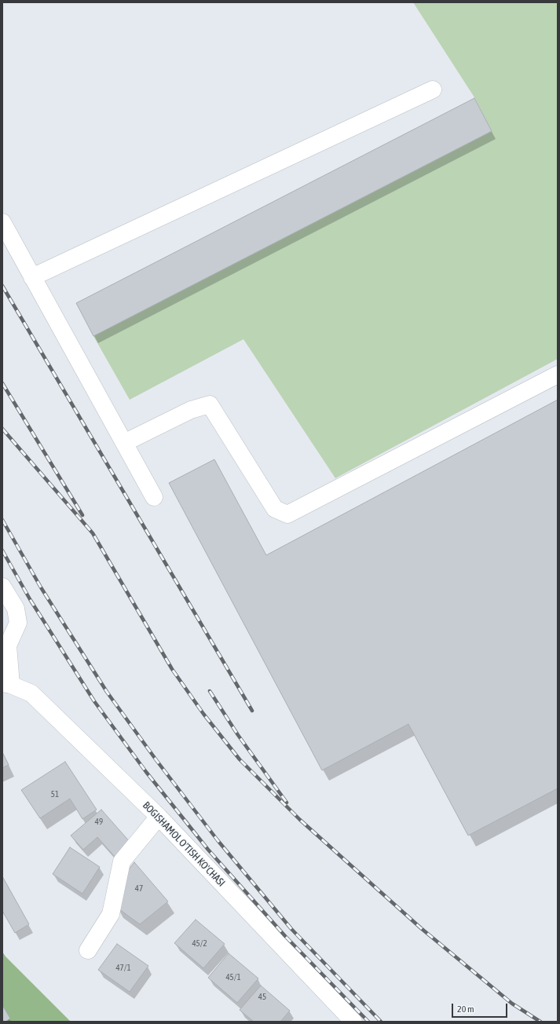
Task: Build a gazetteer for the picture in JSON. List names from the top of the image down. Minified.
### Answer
{"streets":{"street":["BOGISHAMOL O'TISH KO'CHASI"]},"house_numbers":["51","49","47","45/2","47/1","45/1","45"],"scale_bar":"20 m"}
